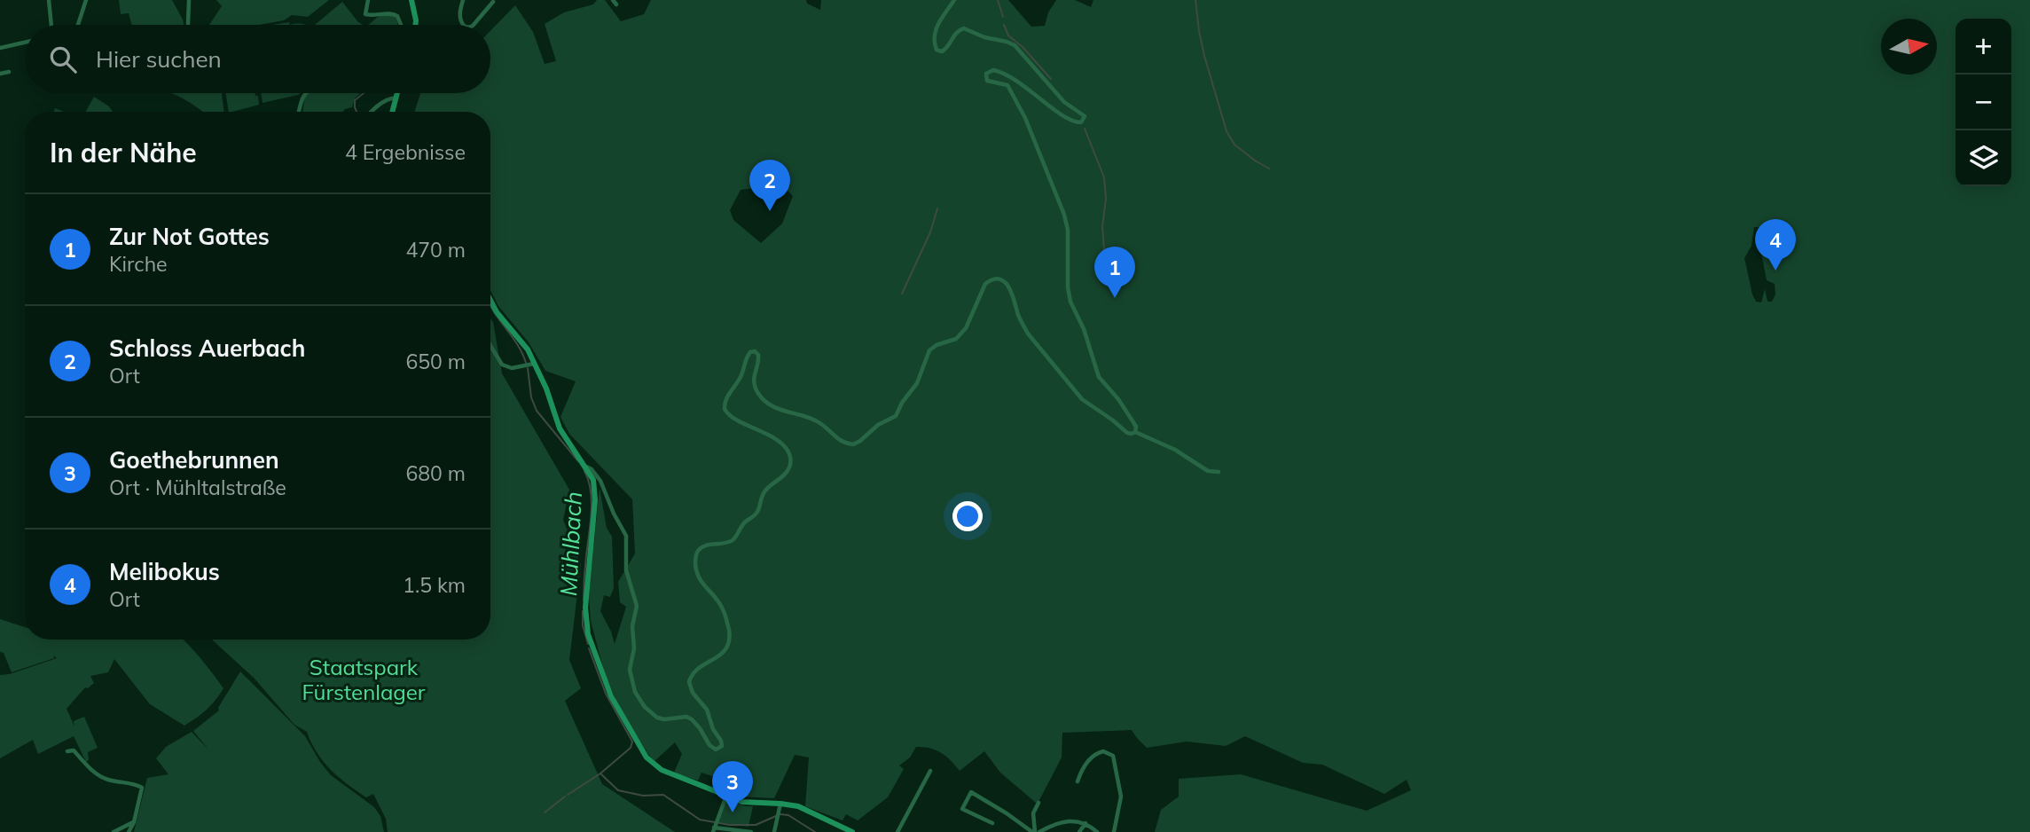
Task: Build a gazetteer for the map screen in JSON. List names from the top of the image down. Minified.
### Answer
{"water":["Mühlbach"],"parks":["Staatspark Fürstenlager"],"north":"right","page":{"map_buttons":["+","−"],"search":"Hier suchen","heading":["In der Nähe","4 Ergebnisse"],"pins":["2","4","1","3"],"list":[{"mark":"1","name":"Zur Not Gottes","note":"Kirche","value":"470 m"},{"mark":"2","name":"Schloss Auerbach","note":"Ort","value":"650 m"},{"mark":"3","name":"Goethebrunnen","note":"Ort · Mühltalstraße","value":"680 m"},{"mark":"4","name":"Melibokus","note":"Ort","value":"1.5 km"}]}}
